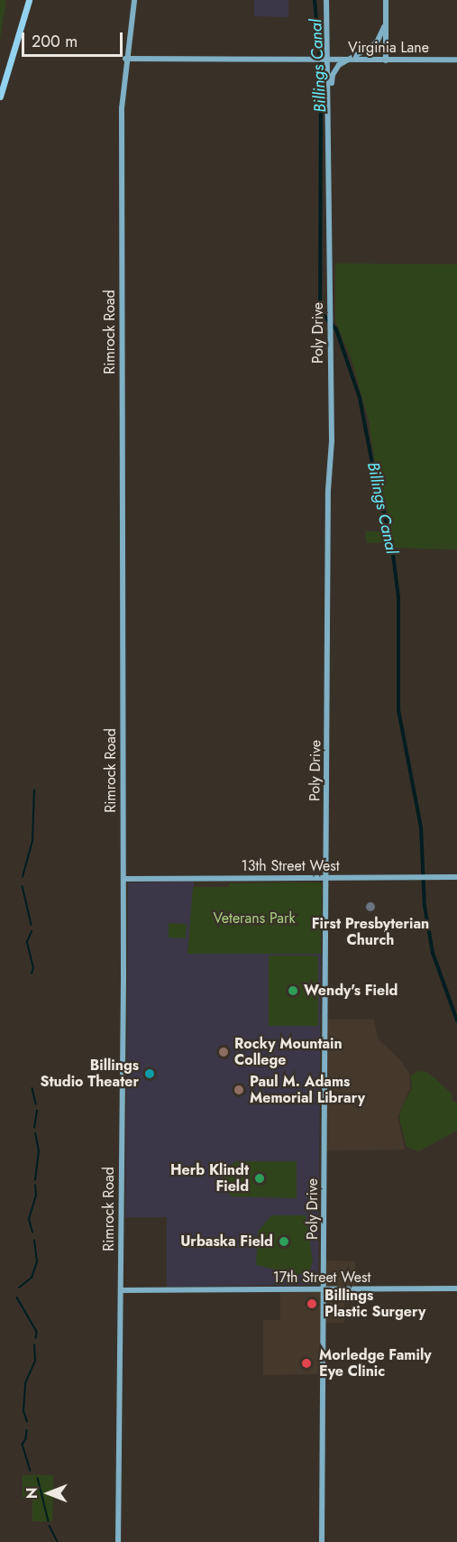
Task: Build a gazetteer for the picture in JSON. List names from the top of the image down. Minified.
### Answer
{"streets":{"street":["Virginia Lane","Rimrock Road","Poly Drive","13th Street West","17th Street West"]},"crossings":[["Virginia Lane","Rimrock Road"],["Virginia Lane","Poly Drive"],["Rimrock Road","13th Street West"],["Rimrock Road","17th Street West"],["Poly Drive","13th Street West"],["Poly Drive","17th Street West"]],"water":["Billings Canal"],"parks":["Veterans Park"],"places":["First Presbyterian Church","Wendy's Field","Rocky Mountain College","Billings Studio Theater","Paul M. Adams Memorial Library","Herb Klindt Field","Urbaska Field","Billings Plastic Surgery","Morledge Family Eye Clinic"],"scale_bar":"200 m","north":"left"}
